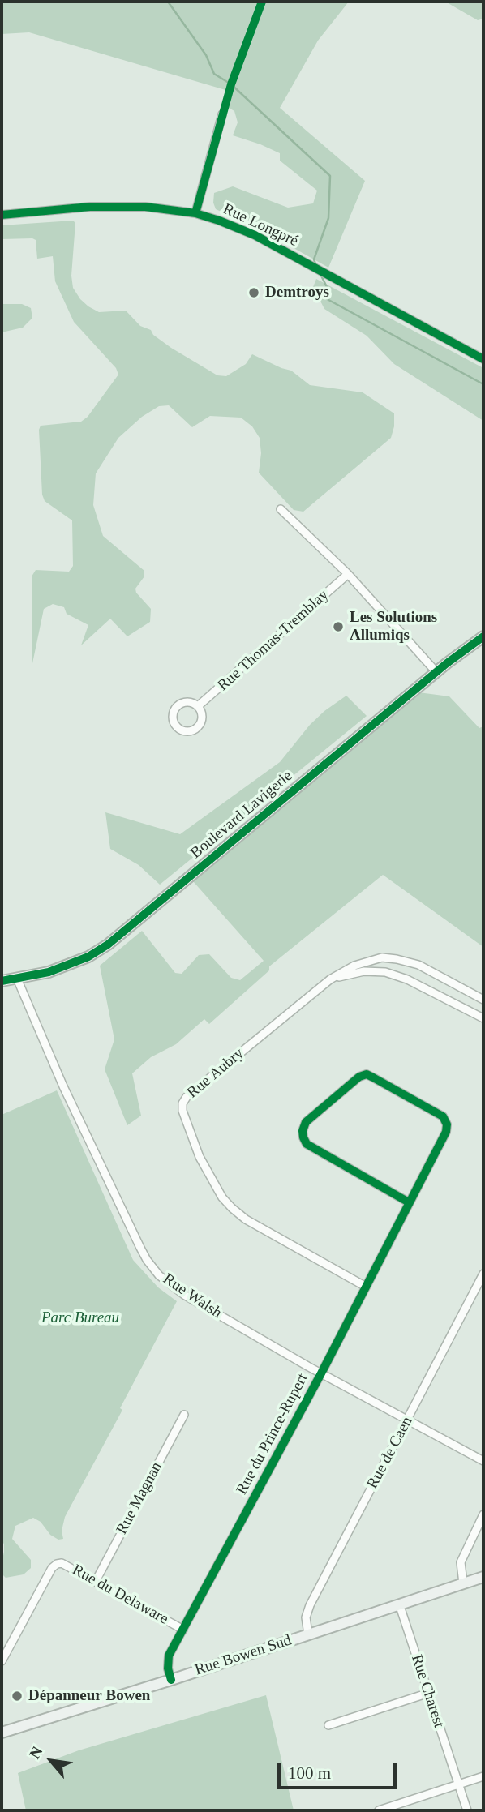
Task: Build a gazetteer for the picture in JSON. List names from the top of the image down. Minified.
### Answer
{"streets":{"street":["Rue Longpré","Rue Thomas-Tremblay","Boulevard Lavigerie","Rue Aubry","Rue Walsh","Rue du Prince-Rupert","Rue de Caen","Rue Magnan","Rue du Delaware","Rue Bowen Sud","Rue Charest"]},"crossings":[["Boulevard Lavigerie","Rue Walsh"],["Rue Aubry","Rue du Prince-Rupert"],["Rue Walsh","Rue du Prince-Rupert"],["Rue Walsh","Rue de Caen"],["Rue du Prince-Rupert","Rue du Delaware"],["Rue du Prince-Rupert","Rue Bowen Sud"],["Rue de Caen","Rue Bowen Sud"],["Rue Magnan","Rue du Delaware"],["Rue Bowen Sud","Rue Charest"]],"parks":["Parc Bureau"],"places":["Demtroys","Les Solutions Allumiqs","Dépanneur Bowen"],"scale_bar":"100 m","north":"top left"}
